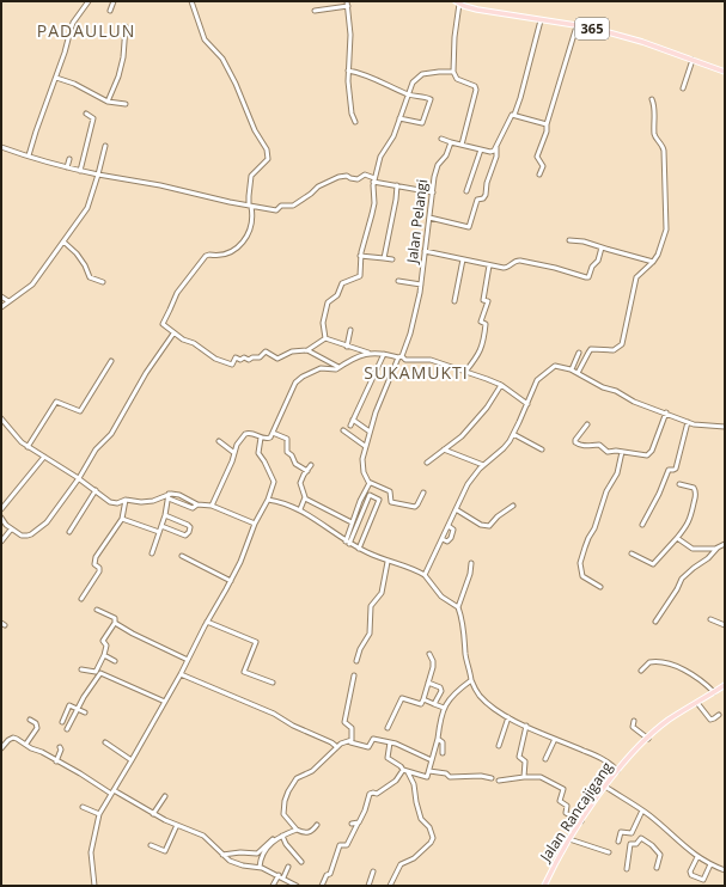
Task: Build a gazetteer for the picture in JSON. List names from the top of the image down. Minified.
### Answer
{"streets":{"main road":["365","Jalan Rancajigang"],"street":["Jalan Pelangi"]},"districts":["PADAULUN","SUKAMUKTI"]}
